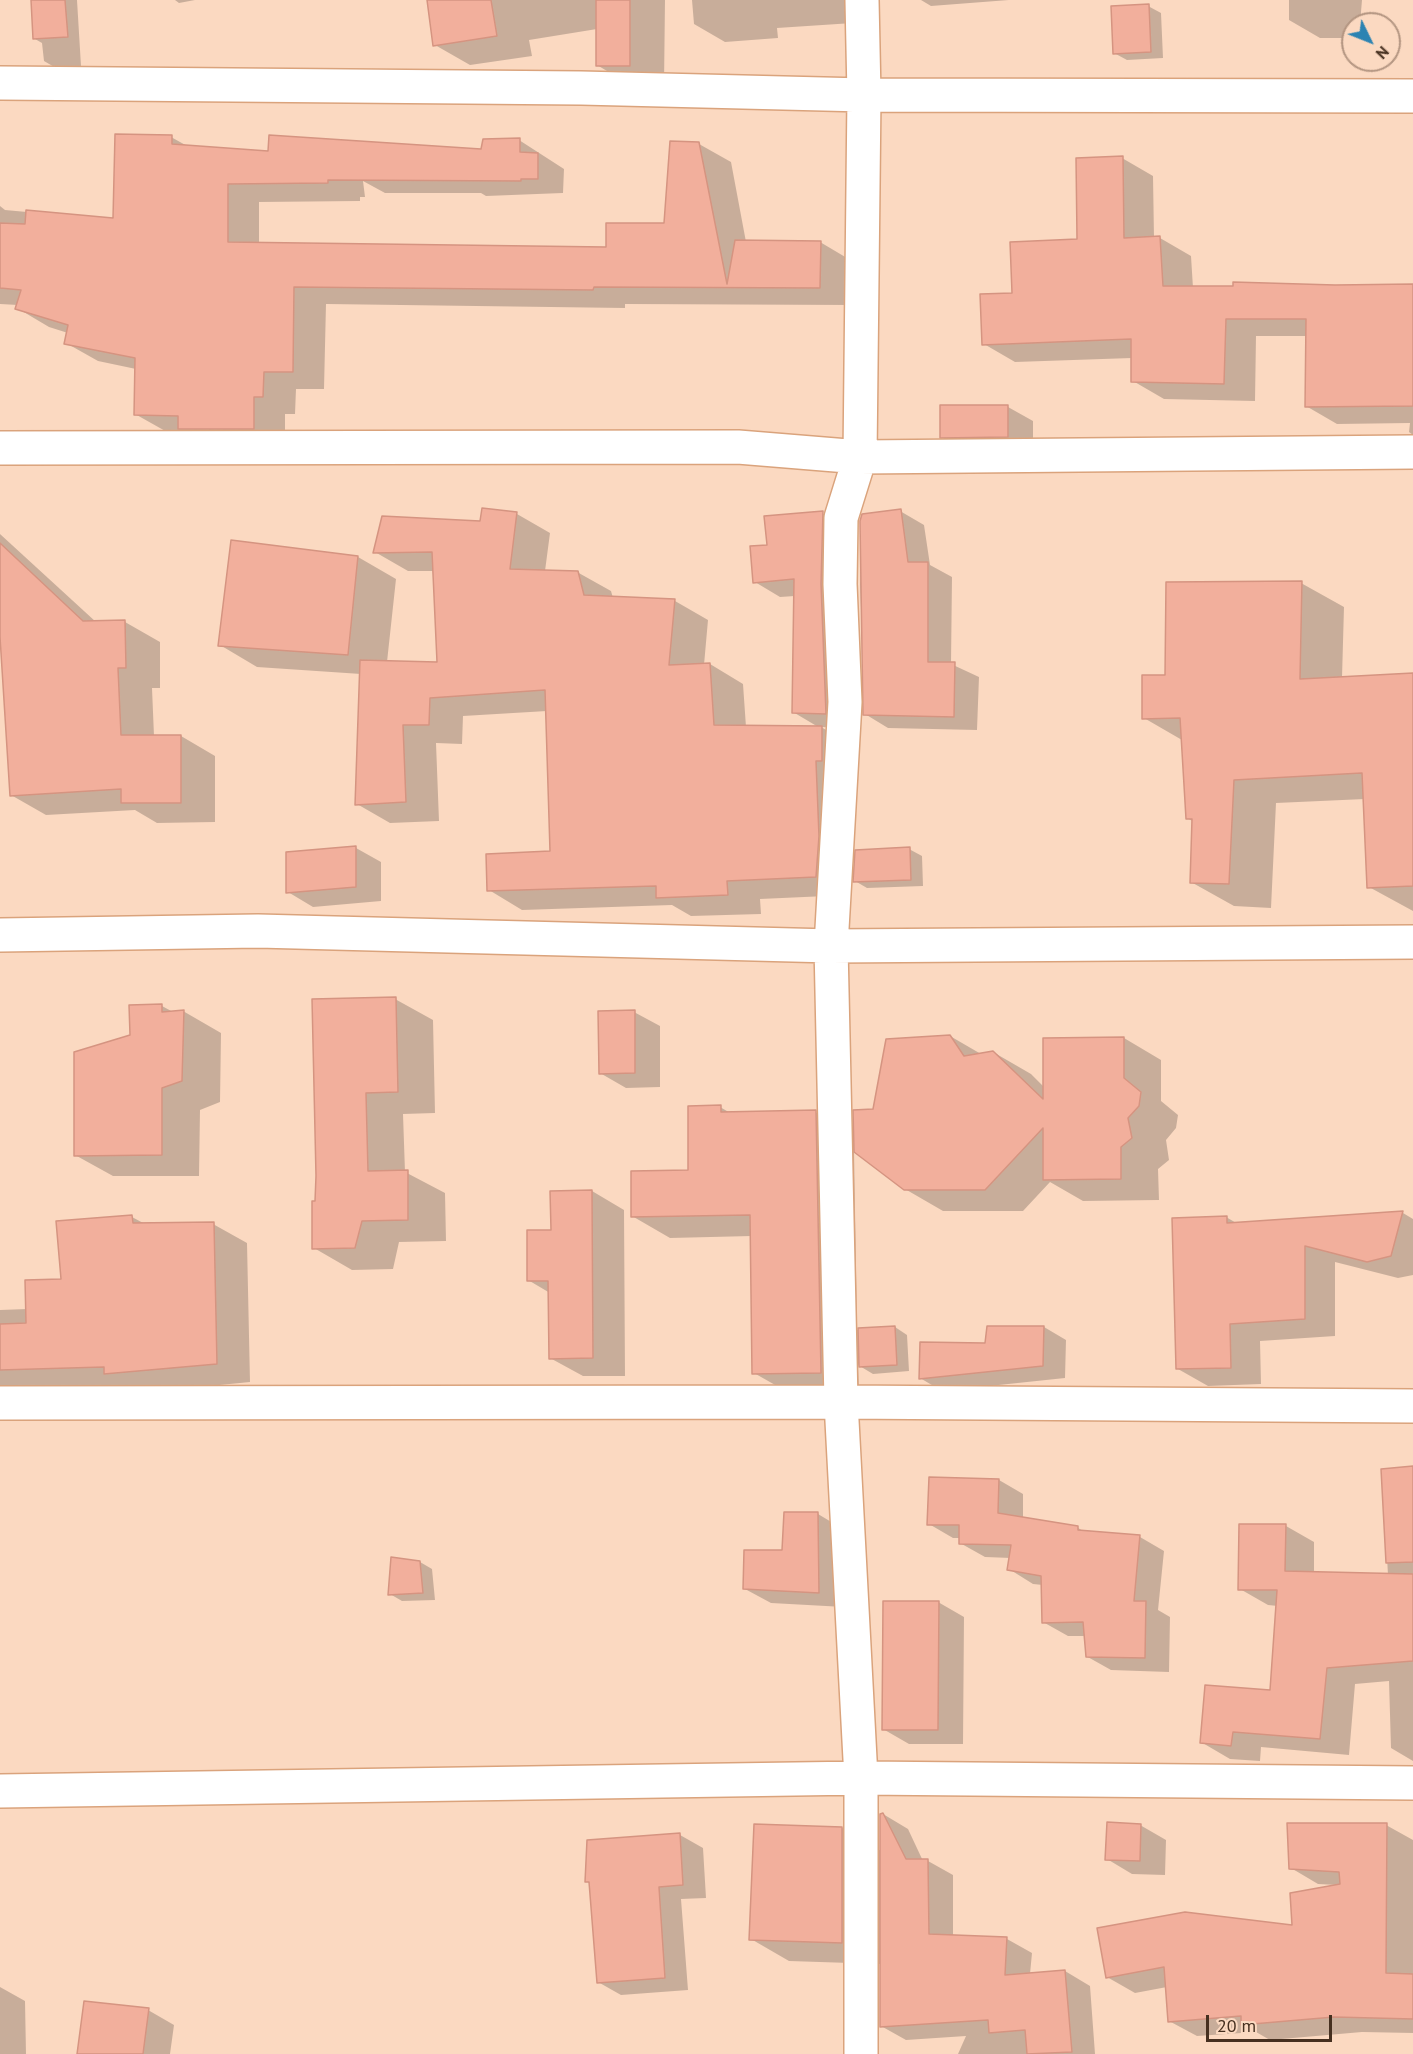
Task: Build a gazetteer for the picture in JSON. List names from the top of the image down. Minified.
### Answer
{"scale_bar":"20 m","north":"bottom right"}
